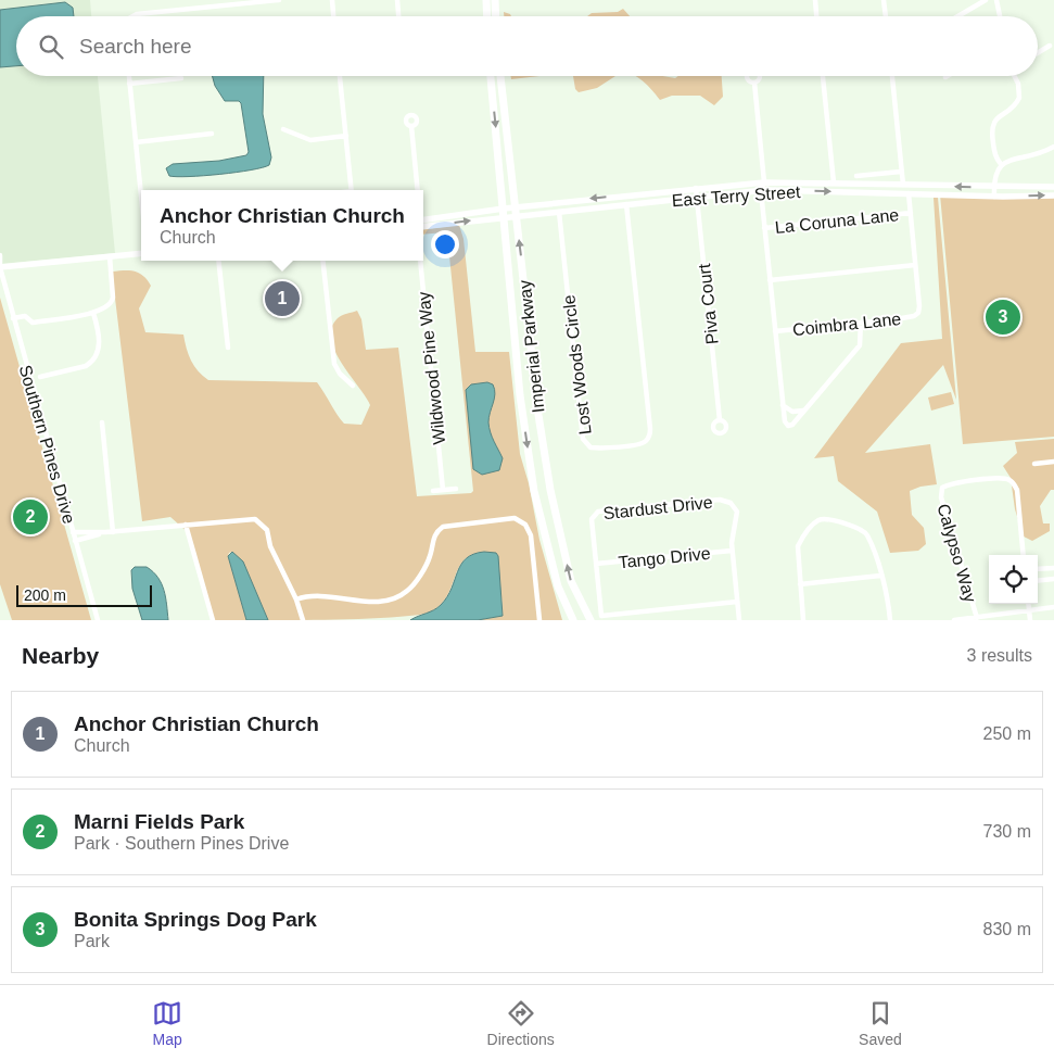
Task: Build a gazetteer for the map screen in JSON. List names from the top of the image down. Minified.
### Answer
{"streets":{"main road":["Imperial Parkway"],"street":["East Terry Street","La Coruna Lane","Piva Court","Coimbra Lane","Lost Woods Circle","Wildwood Pine Way","Southern Pines Drive","Stardust Drive","Calypso Way","Tango Drive"]},"crossings":[["East Terry Street","Piva Court"],["East Terry Street","Imperial Parkway"],["East Terry Street","Lost Woods Circle"],["Stardust Drive","Tango Drive"]],"scale_bar":"200 m","page":{"search":"Search here","popup":["Anchor Christian Church","Church"],"pins":["1","3","2"],"scale":"200 m","heading":["Nearby","3 results"],"list":[{"mark":"1","name":"Anchor Christian Church","note":"Church","value":"250 m"},{"mark":"2","name":"Marni Fields Park","note":"Park · Southern Pines Drive","value":"730 m"},{"mark":"3","name":"Bonita Springs Dog Park","note":"Park","value":"830 m"}],"nav":["Map","Directions","Saved"]}}
